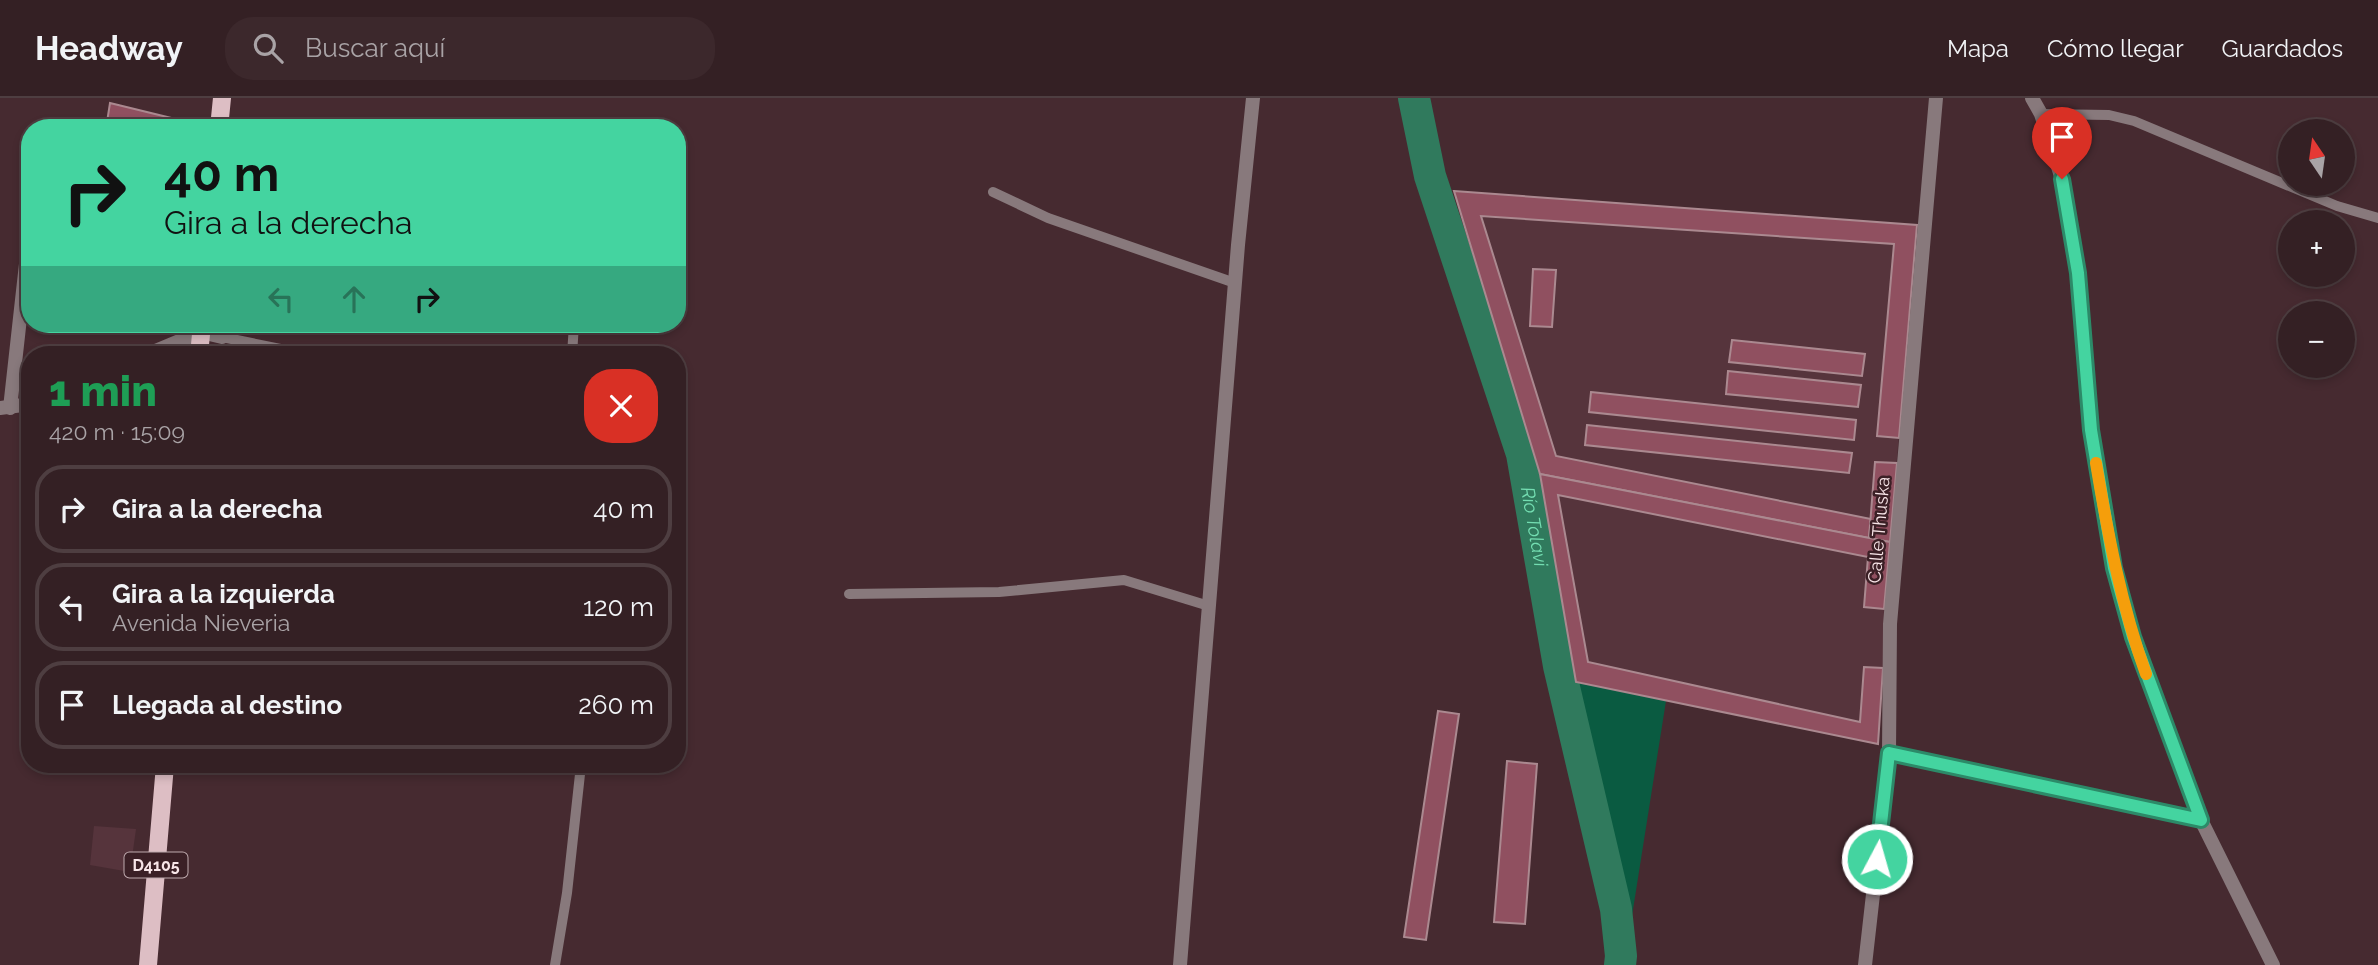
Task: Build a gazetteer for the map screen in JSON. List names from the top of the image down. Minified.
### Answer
{"streets":{"main road":["D4105"],"street":["Calle Thuska"]},"water":["Río Tolavi"],"north":"top","page":{"header":"Headway","search":"Buscar aquí","nav":["Mapa","Cómo llegar","Guardados"],"map_buttons":["+","−"],"turn":["40 m","Gira a la derecha"],"heading":["1 min","420 m · 15:09"],"list":[{"name":"Gira a la derecha","value":"40 m"},{"name":"Gira a la izquierda","note":"Avenida Nieveria","value":"120 m"},{"name":"Llegada al destino","value":"260 m"}]}}
